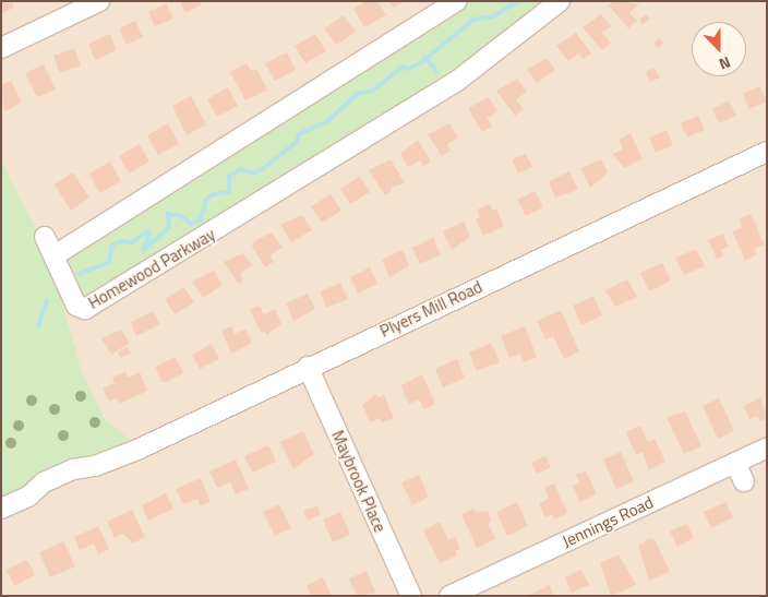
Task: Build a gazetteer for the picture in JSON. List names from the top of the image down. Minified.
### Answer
{"streets":{"street":["Homewood Parkway","Plyers Mill Road","Maybrook Place","Jennings Road"]},"crossings":[["Plyers Mill Road","Maybrook Place"]],"north":"bottom"}
